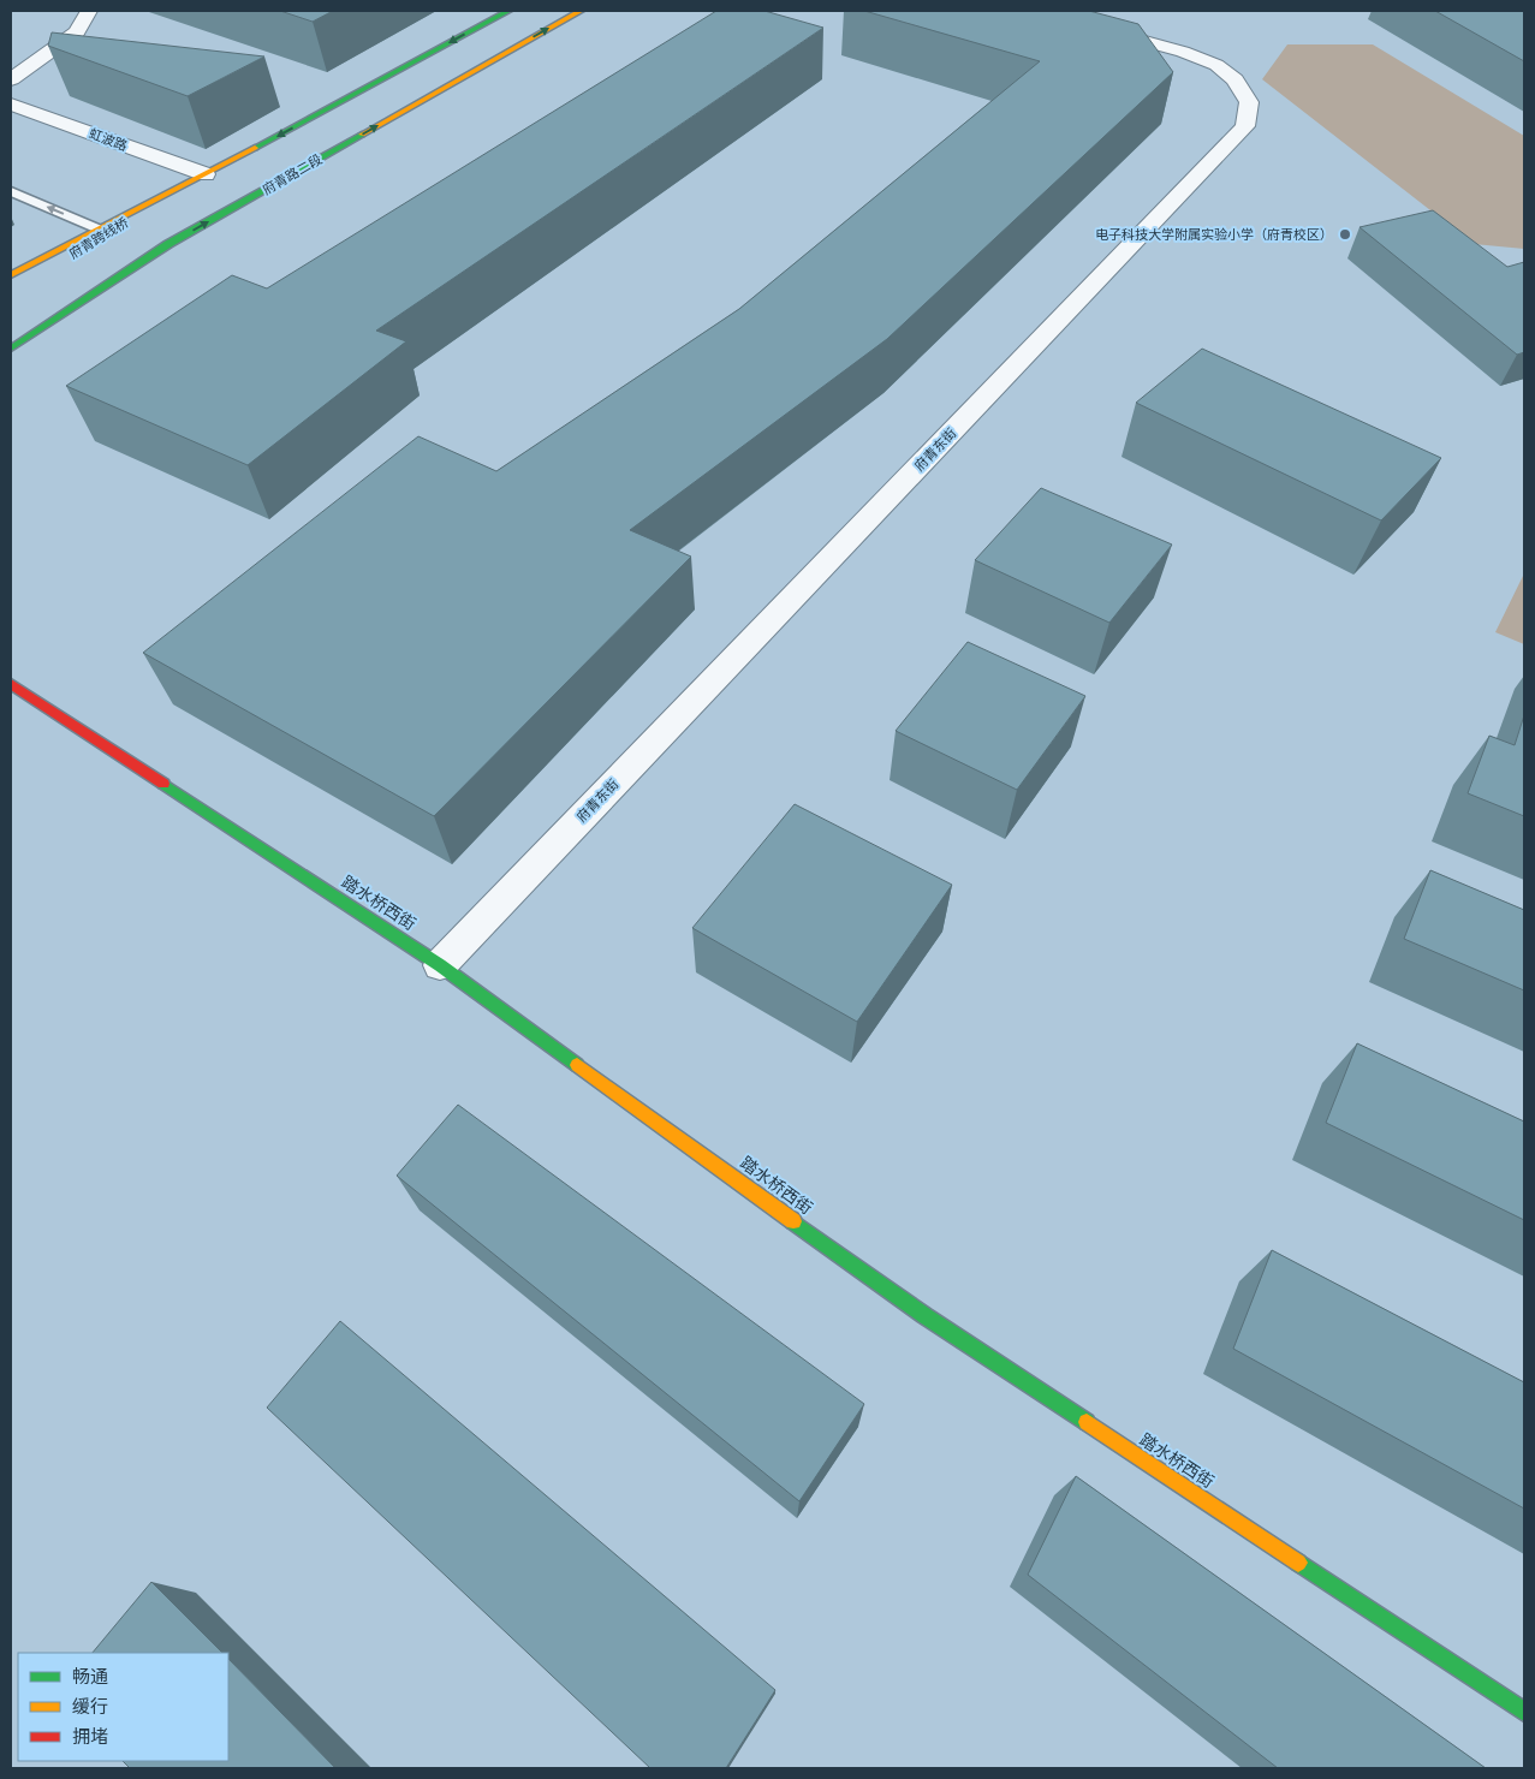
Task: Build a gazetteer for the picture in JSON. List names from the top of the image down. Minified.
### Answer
{"streets":{"main road":["府青路二段","府青跨线桥","踏水桥西街"],"street":["虹波路","府青东街"]},"crossings":[["府青东街","踏水桥西街"]],"places":["电子科技大学附属实验小学（府青校区）"],"legend":["畅通","缓行","拥堵"]}
